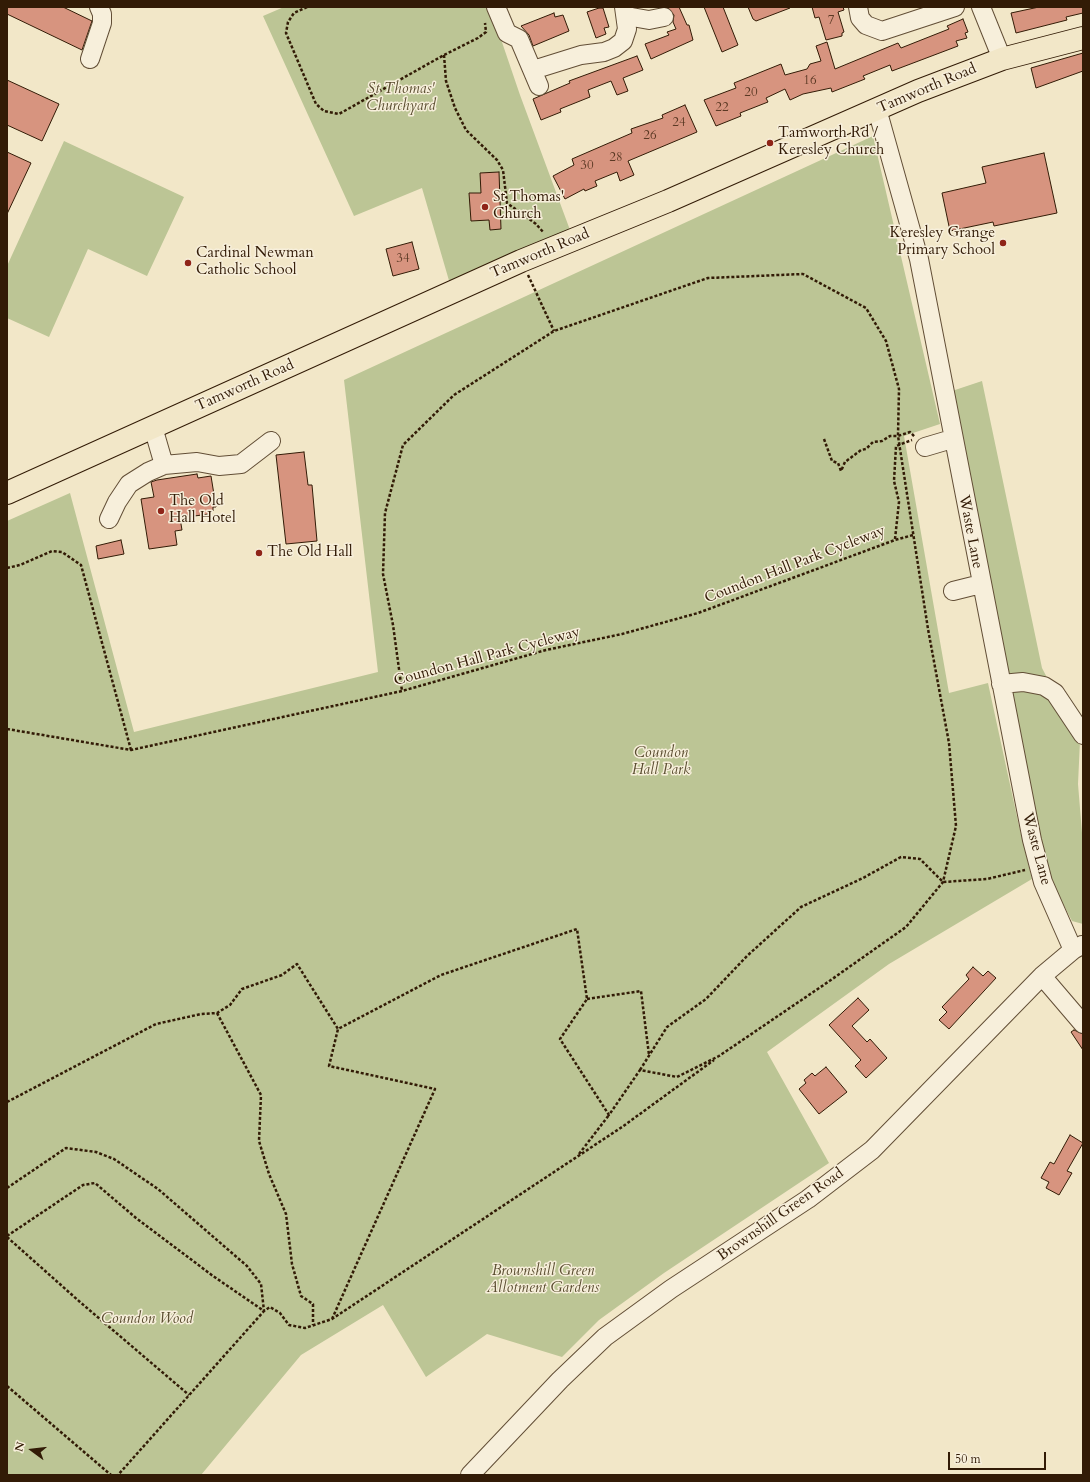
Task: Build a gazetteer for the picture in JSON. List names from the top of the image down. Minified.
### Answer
{"streets":{"main road":["Tamworth Road"],"street":["Waste Lane","Brownshill Green Road"],"path":["Coundon Hall Park Cycleway"]},"crossings":[["Tamworth Road","Waste Lane"],["Waste Lane","Brownshill Green Road"]],"parks":["St Thomas' Churchyard","Coundon Hall Park","Brownshill Green Allotment Gardens","Coundon Wood"],"places":["Tamworth Rd / Keresley Church","St Thomas' Church","Keresley Grange Primary School","Cardinal Newman Catholic School","The Old Hall Hotel","The Old Hall"],"house_numbers":["7","16","20","22","24","26","28","30","34"],"scale_bar":"50 m","north":"left"}
